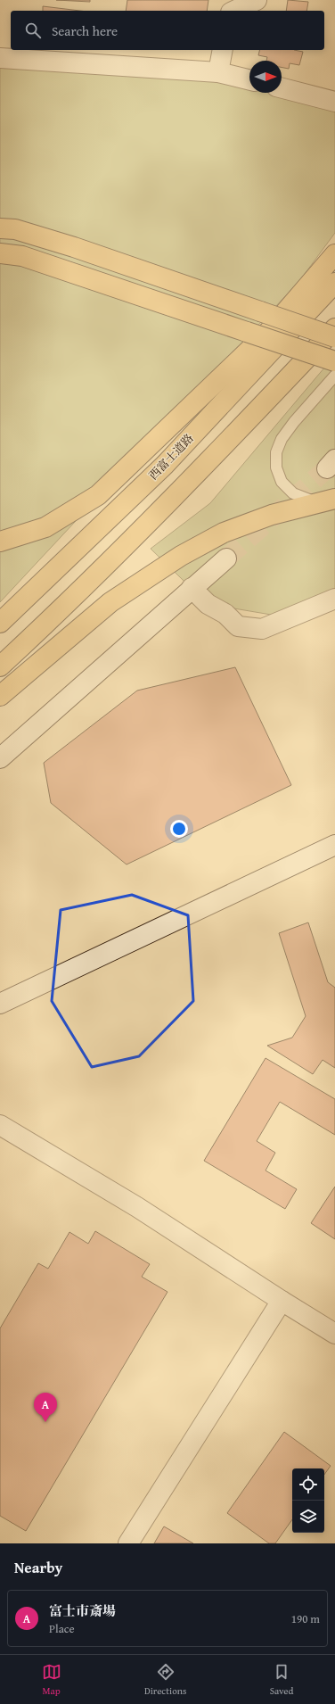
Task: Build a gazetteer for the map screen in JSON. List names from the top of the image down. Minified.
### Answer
{"streets":{"highway":["西富士道路"]},"north":"right","page":{"search":"Search here","pins":"A","heading":"Nearby","list":[{"mark":"A","name":"富士市斎場","note":"Place","value":"190 m"}],"nav":["Map","Directions","Saved"]}}
